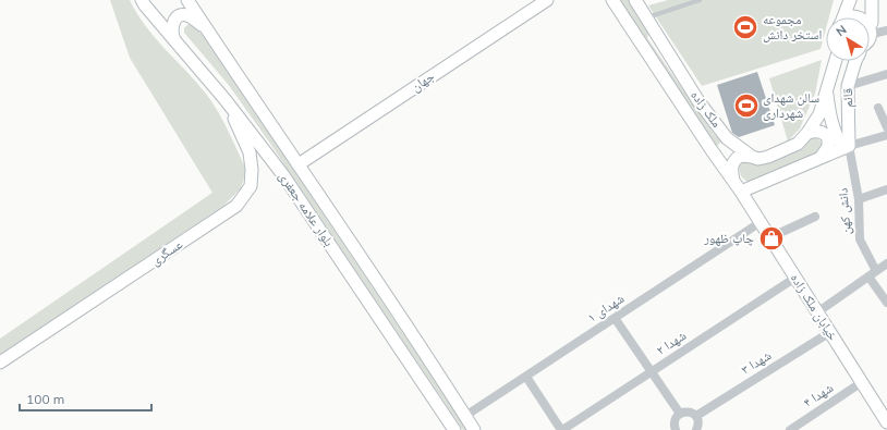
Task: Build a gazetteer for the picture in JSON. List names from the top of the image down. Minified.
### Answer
{"streets":{"main road":["جهان","قائم","ملک زاده","بلوار علامه جعفری","عسگری","خیابان ملک زاده"],"street":["دانش کهن","شهدای ۱","شهدا ۲","شهدا ۳","شهدا ۴"]},"crossings":[["جهان","بلوار علامه جعفری"],["قائم","دانش کهن"],["ملک زاده","خیابان ملک زاده"],["بلوار علامه جعفری","عسگری"],["بلوار علامه جعفری","شهدای ۱"],["خیابان ملک زاده","شهدای ۱"],["خیابان ملک زاده","شهدا ۲"],["خیابان ملک زاده","شهدا ۳"],["خیابان ملک زاده","شهدا ۴"]],"places":{"sports":["مجموعه استخر دانش","سالن شهدای شهرداری"],"shop":["چاپ ظهور"]},"scale_bar":"100 m","north":"top left"}
